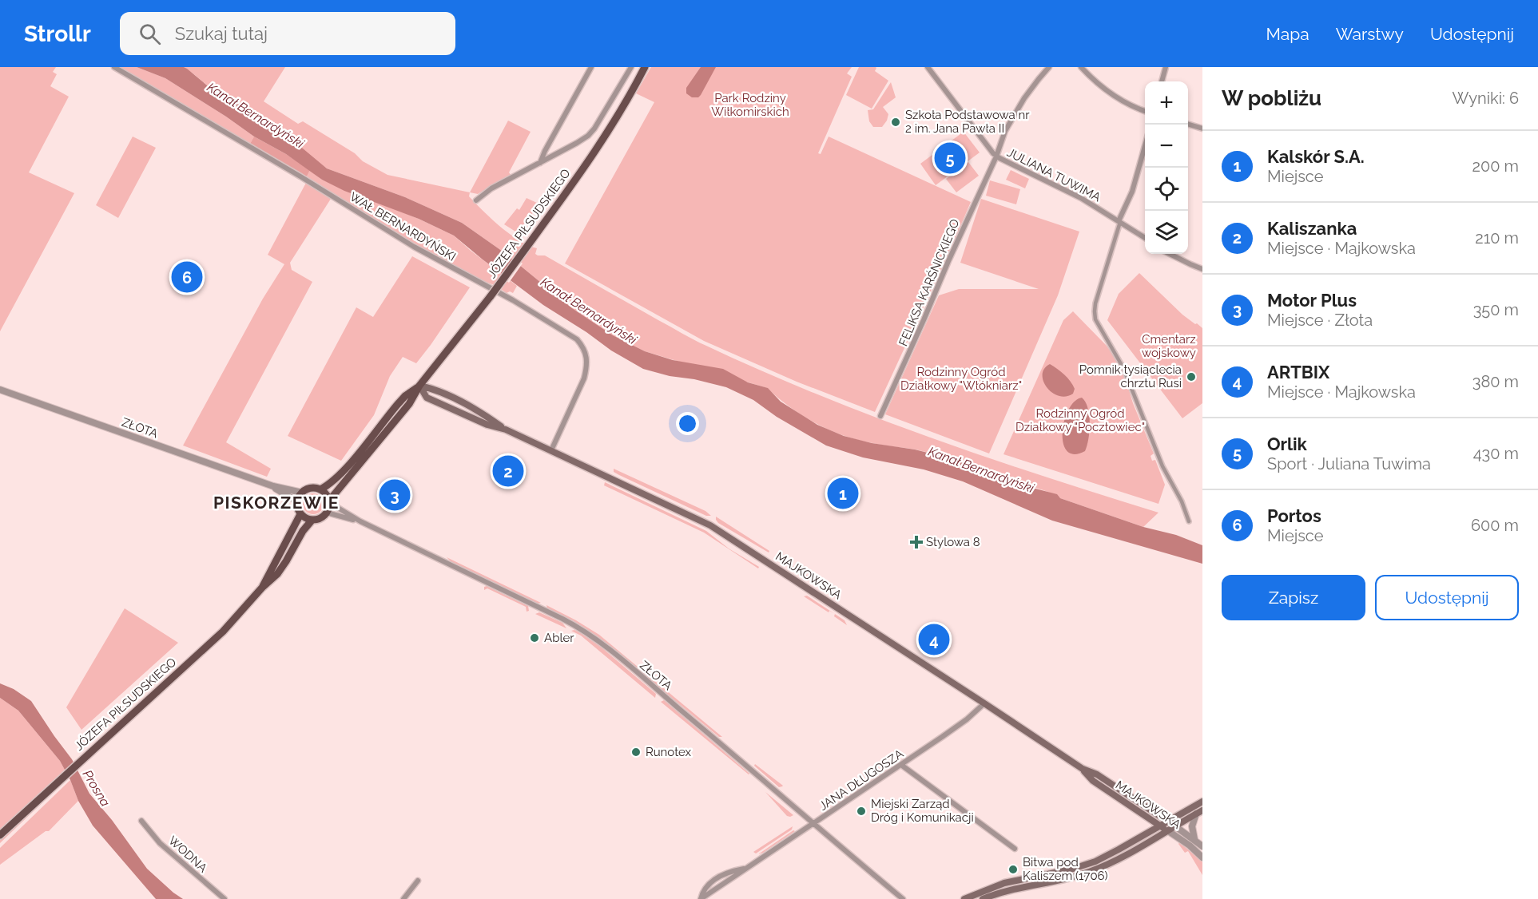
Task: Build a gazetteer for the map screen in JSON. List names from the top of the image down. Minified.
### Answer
{"streets":{"main road":["JÓZEFA PIŁSUDSKIEGO","MAJKOWSKA"],"street":["JULIANA TUWIMA","WAŁ BERNARDYŃSKI","FELIKSA KARŚNICKIEGO","ZŁOTA","JANA DŁUGOSZA","WODNA"]},"crossings":[["JULIANA TUWIMA","FELIKSA KARŚNICKIEGO"],["JÓZEFA PIŁSUDSKIEGO","ZŁOTA"],["JÓZEFA PIŁSUDSKIEGO","MAJKOWSKA"],["WAŁ BERNARDYŃSKI","MAJKOWSKA"],["ZŁOTA","JANA DŁUGOSZA"],["MAJKOWSKA","JANA DŁUGOSZA"]],"districts":["PISKORZEWIE"],"water":["Kanał Bernardyński","Prosna"],"parks":["Park Rodziny Wiłkomirskich","Cmentarz wojskowy","Rodzinny Ogród Działkowy \"Włókniarz\"","Rodzinny Ogród Działkowy \"Pocztowiec\""],"places":{"other":["Szkoła Podstawowa nr 2 im. Jana Pawła II","Pomnik tysiąclecia chrztu Rusi","Abler","Runotex","Miejski Zarząd Dróg i Komunikacji","Bitwa pod Kaliszem (1706)"],"health":["Stylowa 8"]},"page":{"header":"Strollr","search":"Szukaj tutaj","nav":["Mapa","Warstwy","Udostępnij"],"heading":["W pobliżu","Wyniki: 6"],"map_buttons":["+","−"],"list":[{"mark":"1","name":"Kalskór S.A.","note":"Miejsce","value":"200 m"},{"mark":"2","name":"Kaliszanka","note":"Miejsce · Majkowska","value":"210 m"},{"mark":"3","name":"Motor Plus","note":"Miejsce · Złota","value":"350 m"},{"mark":"4","name":"ARTBIX","note":"Miejsce · Majkowska","value":"380 m"},{"mark":"5","name":"Orlik","note":"Sport · Juliana Tuwima","value":"430 m"},{"mark":"6","name":"Portos","note":"Miejsce","value":"600 m"}],"pins":["5","6","2","1","3","4"],"buttons":["Zapisz","Udostępnij"]}}
